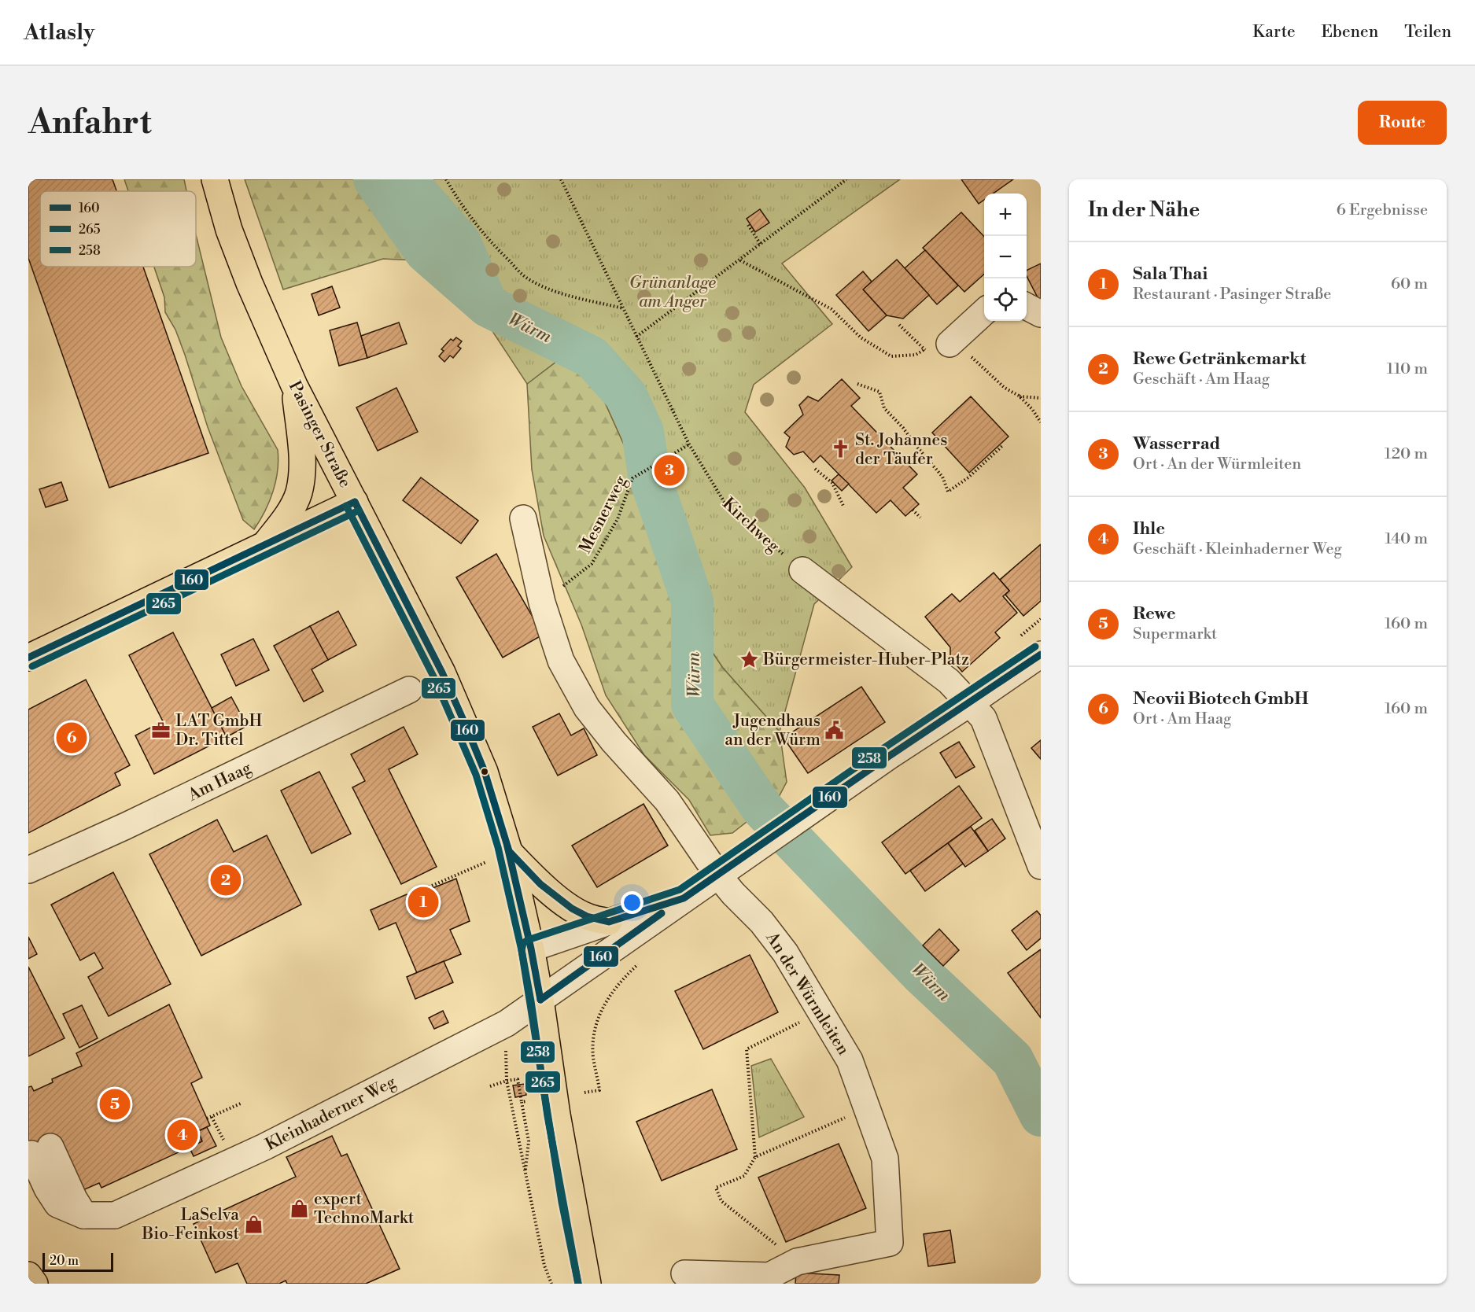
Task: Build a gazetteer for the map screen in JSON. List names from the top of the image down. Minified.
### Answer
{"streets":{"main road":["Pasinger Straße"],"street":["Am Haag","An der Würmleiten","Kleinhaderner Weg"],"path":["Mesnerweg","Kirchweg"]},"crossings":[["Pasinger Straße","Kleinhaderner Weg"],["Mesnerweg","Kirchweg"],["Mesnerweg","An der Würmleiten"]],"water":["Würm"],"parks":["Grünanlage am Anger"],"places":{"church":["St. Johannes der Täufer"],"place":["Bürgermeister-Huber-Platz"],"office":["LAT GmbH Dr. Tittel"],"public building":["Jugendhaus an der Würm"],"shop":["expert TechnoMarkt","LaSelva Bio-Feinkost"]},"lines":["transit line 160","transit line 265","transit line 258"],"legend":["160","265","258"],"scale_bar":"20 m","page":{"header":"Atlasly","nav":["Karte","Ebenen","Teilen"],"buttons":"Route","title":"Anfahrt","heading":["In der Nähe","6 Ergebnisse"],"map_buttons":["+","−"],"list":[{"mark":"1","name":"Sala Thai","note":"Restaurant · Pasinger Straße","value":"60 m"},{"mark":"2","name":"Rewe Getränkemarkt","note":"Geschäft · Am Haag","value":"110 m"},{"mark":"3","name":"Wasserrad","note":"Ort · An der Würmleiten","value":"120 m"},{"mark":"4","name":"Ihle","note":"Geschäft · Kleinhaderner Weg","value":"140 m"},{"mark":"5","name":"Rewe","note":"Supermarkt","value":"160 m"},{"mark":"6","name":"Neovii Biotech GmbH","note":"Ort · Am Haag","value":"160 m"}],"pins":["3","6","2","1","5","4"],"scale":"20 m"}}
